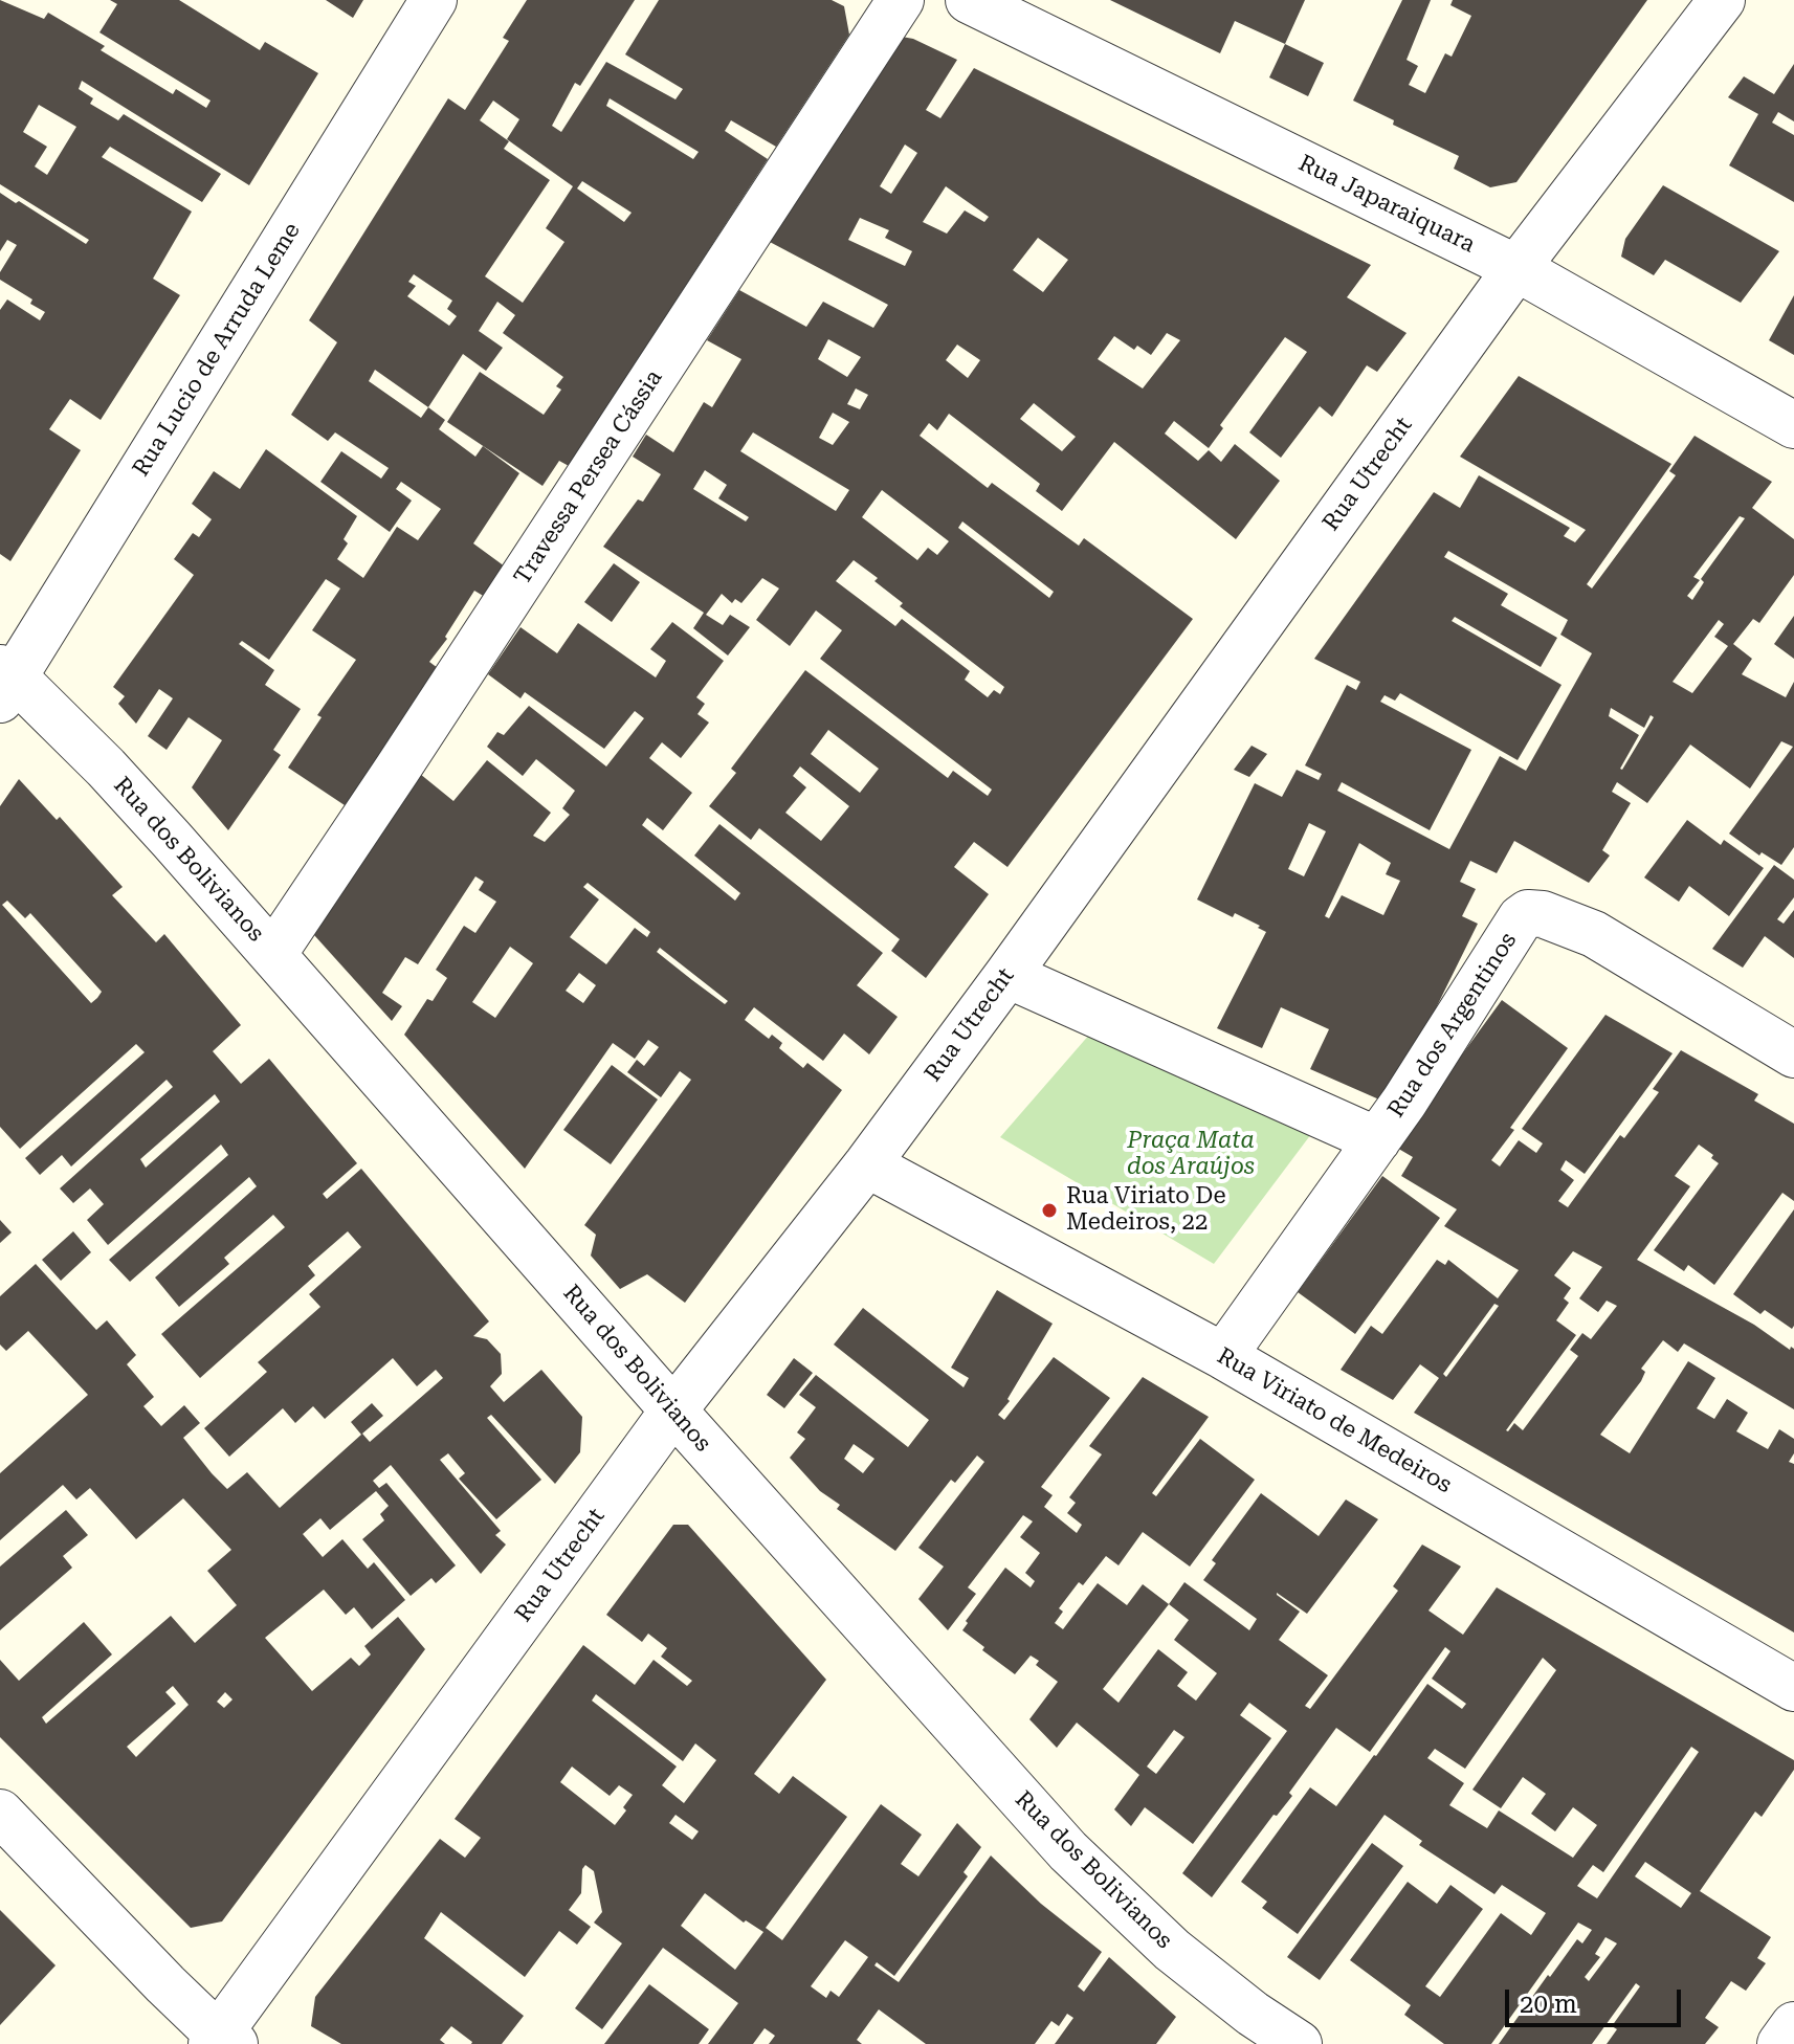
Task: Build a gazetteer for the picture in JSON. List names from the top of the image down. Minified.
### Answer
{"streets":{"street":["Rua Japaraiquara","Rua Lucio de Arruda Leme","Rua Utrecht","Travessa Persea Cássia","Rua dos Bolivianos","Rua dos Argentinos","Rua Viriato de Medeiros"]},"crossings":[["Rua Japaraiquara","Rua Utrecht"],["Rua Lucio de Arruda Leme","Rua dos Bolivianos"],["Rua Utrecht","Rua dos Bolivianos"],["Rua Utrecht","Rua Viriato de Medeiros"],["Travessa Persea Cássia","Rua dos Bolivianos"]],"parks":["Praça Mata dos Araújos"],"places":["Rua Viriato De Medeiros, 22"],"scale_bar":"20 m"}
